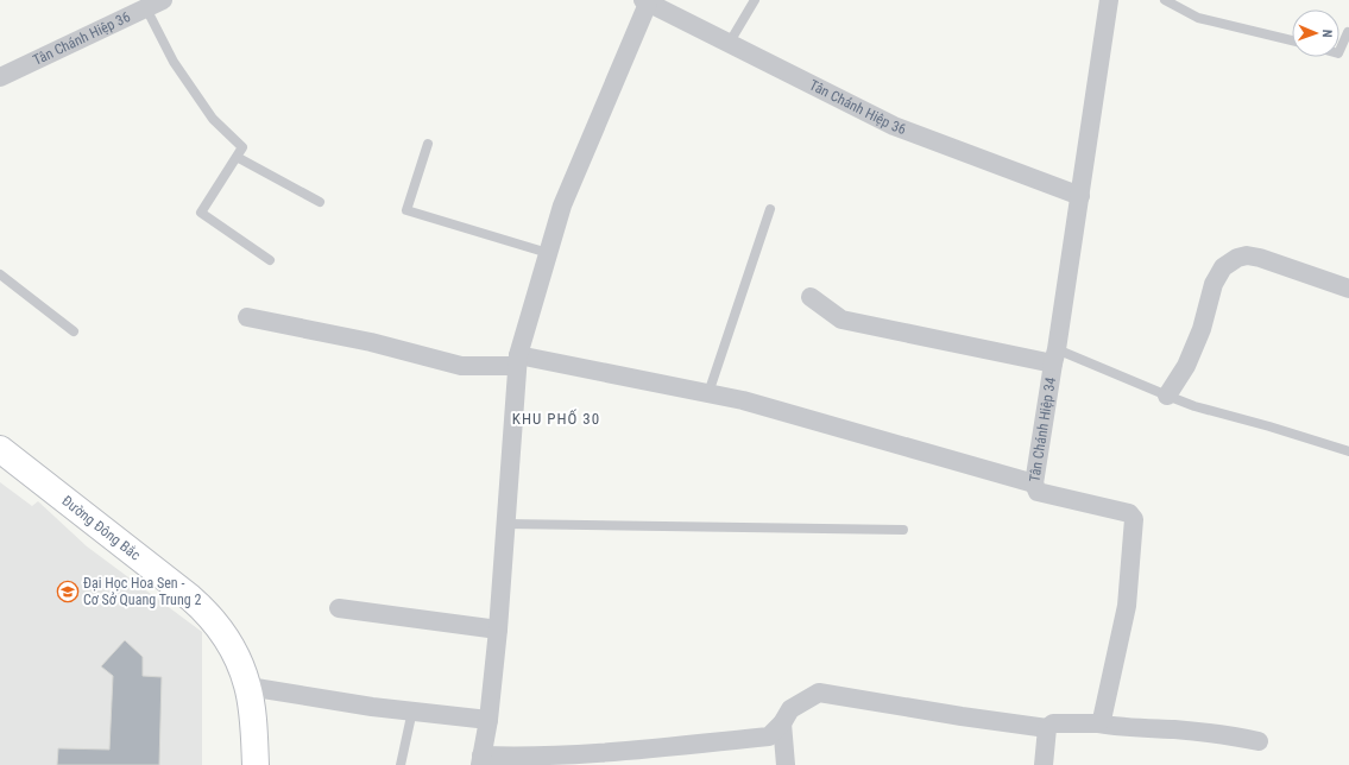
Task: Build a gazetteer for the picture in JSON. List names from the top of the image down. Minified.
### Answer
{"streets":{"street":["Tân Chánh Hiệp 36","Tân Chánh Hiệp 34","Đường Đông Bắc"]},"crossings":[["Tân Chánh Hiệp 36","Tân Chánh Hiệp 34"]],"districts":["KHU PHỐ 30"],"places":{"school or university":["Đại Học Hoa Sen - Cơ Sở Quang Trung 2"]},"north":"right"}
